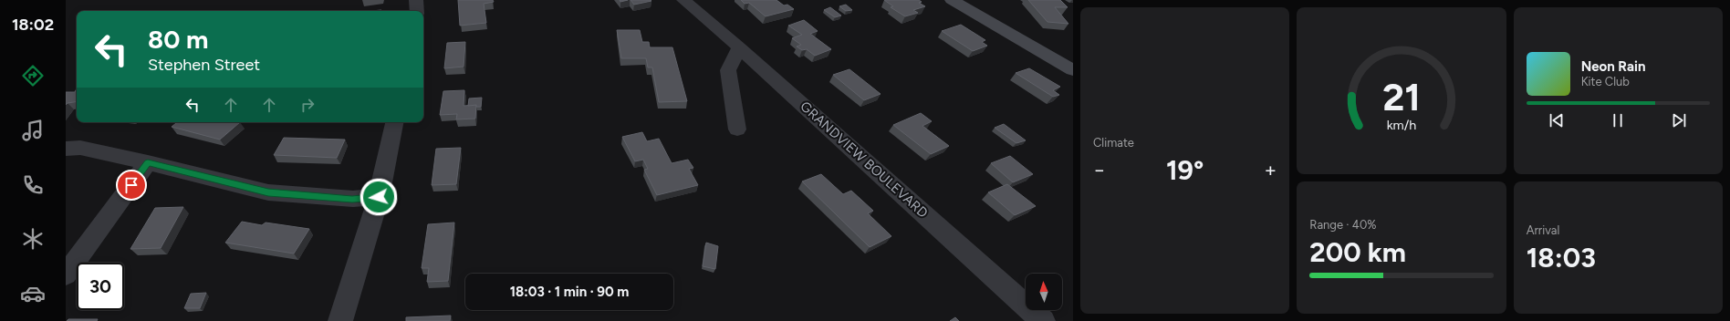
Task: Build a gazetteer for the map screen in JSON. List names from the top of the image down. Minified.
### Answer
{"streets":{"street":["GRANDVIEW BOULEVARD"]},"north":"top","page":{"tabs":"18:02","tile":["Climate",["Range · 40%","200 km"],["Arrival","18:03"]],"turn":["80 m","Stephen Street"],"song":["Neon Rain","Kite Club"],"heat":["−","19°","+"],"limit":"30","trip":"18:03 · 1 min · 90 m","gauge":["21","km/h"]}}
